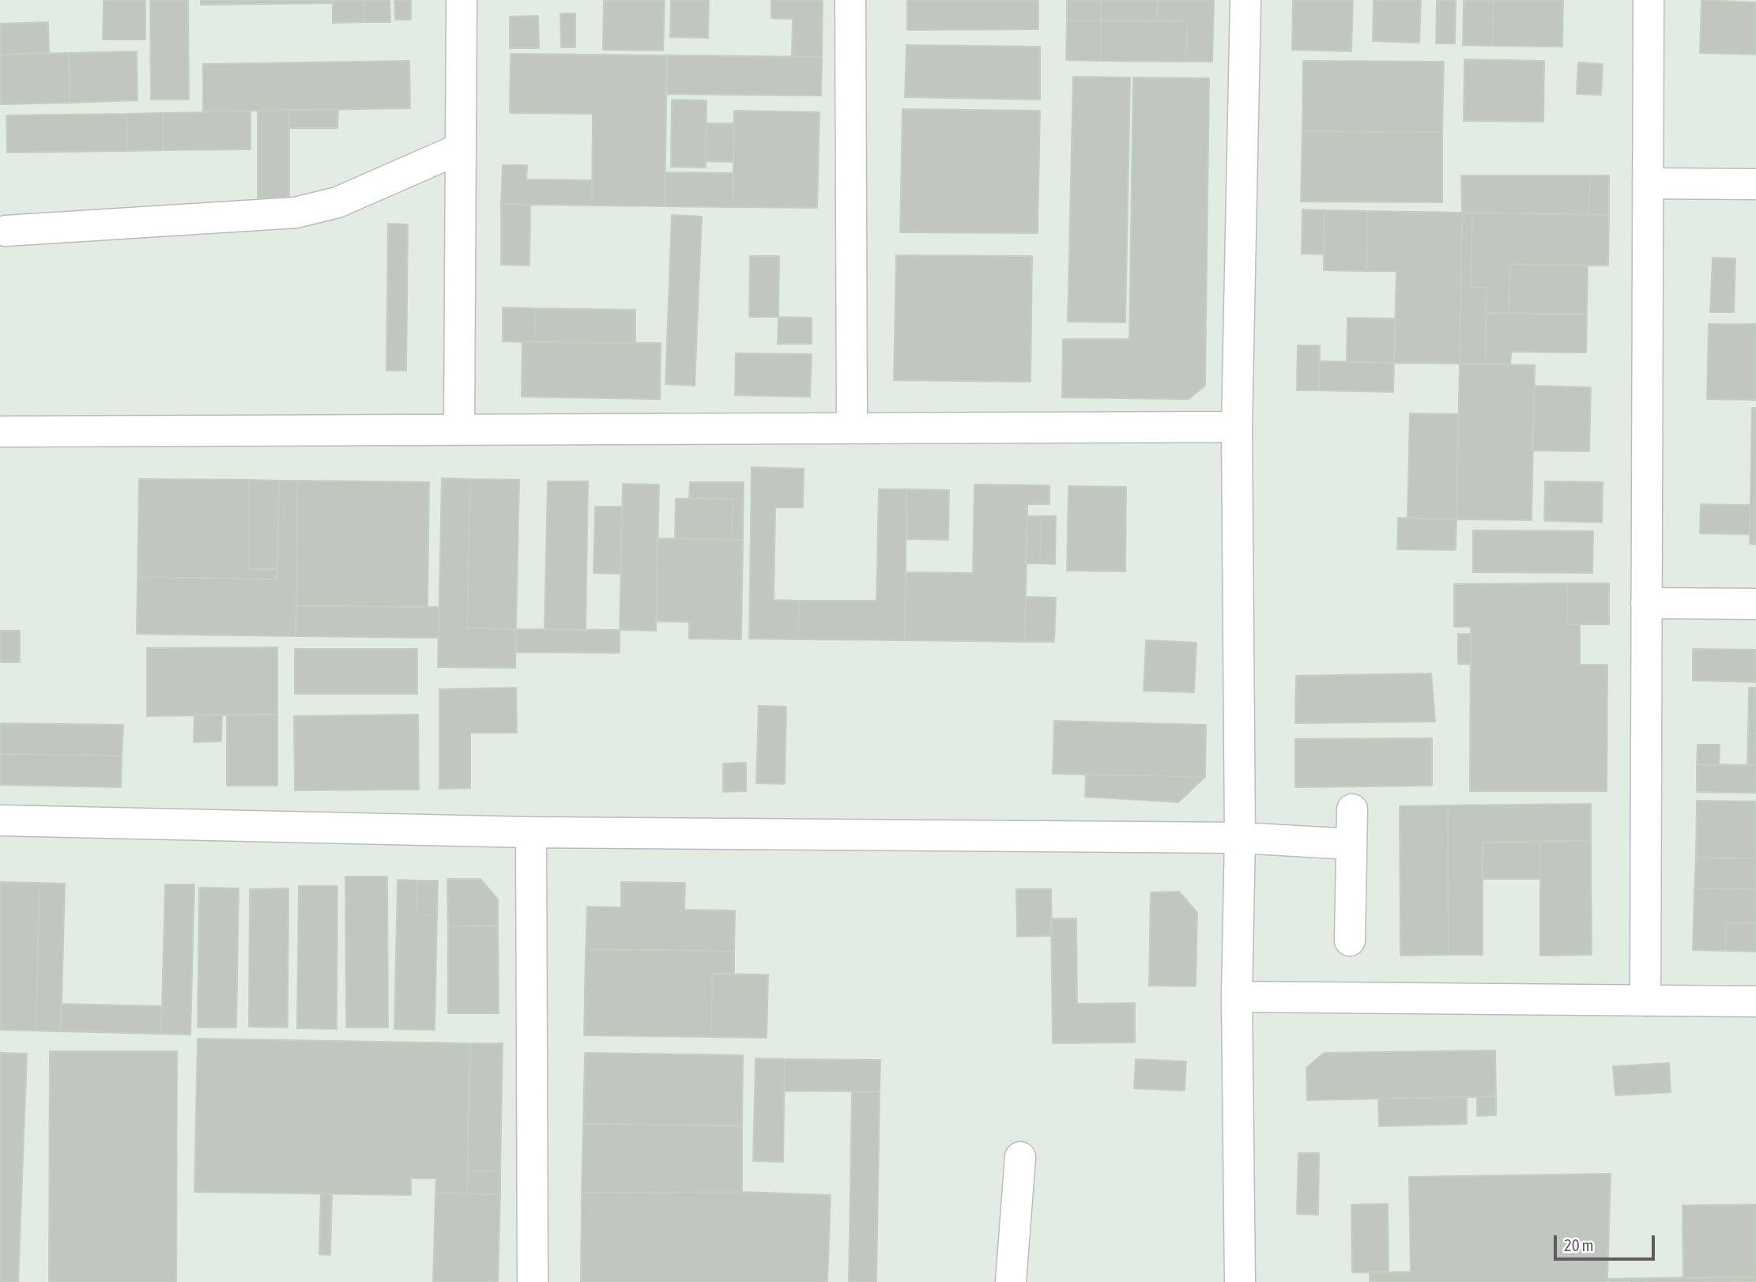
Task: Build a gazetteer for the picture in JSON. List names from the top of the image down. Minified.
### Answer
{"scale_bar":"20 m"}
